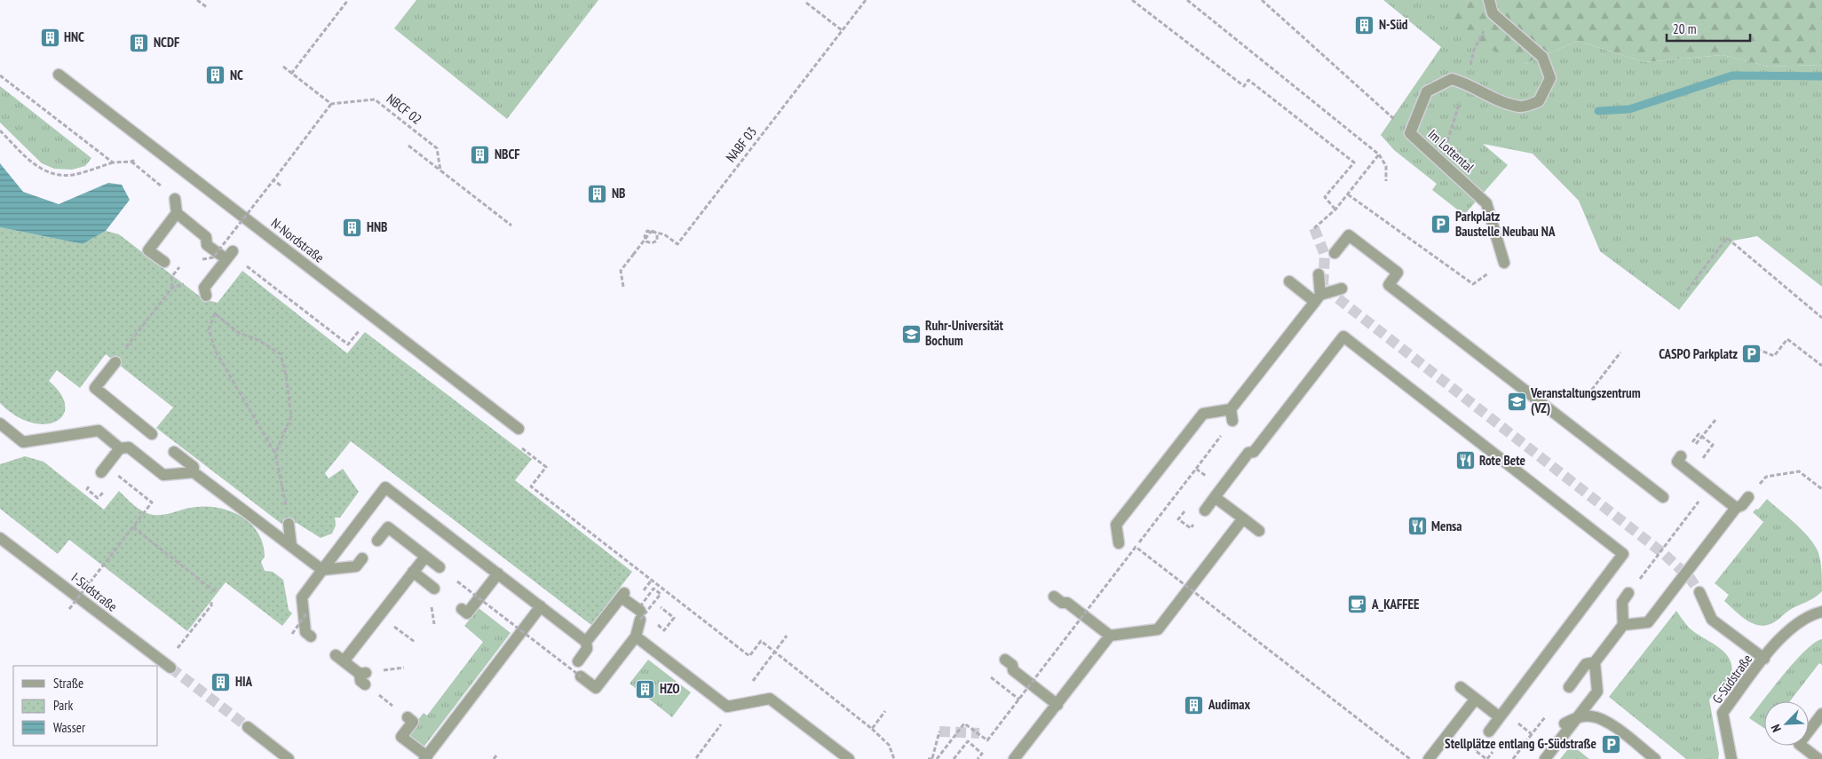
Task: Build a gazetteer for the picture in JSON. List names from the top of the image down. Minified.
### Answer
{"streets":{"street":["Im Lottental","N-Nordstraße","I-Südstraße","G-Südstraße"],"path":["NBCF 02","NABF 03"]},"places":{"building":["N-Süd","HNC","NCDF","NC","NBCF","NB","HNB","HIA","HZO","Audimax"],"parking":["Parkplatz Baustelle Neubau NA","CASPO Parkplatz","Stellplätze entlang G-Südstraße"],"school or university":["Ruhr-Universität Bochum","Veranstaltungszentrum (VZ)"],"restaurant":["Rote Bete","Mensa"],"cafe":["A_KAFFEE"]},"legend":["Straße","Park","Wasser"],"scale_bar":"20 m","north":"bottom left"}
